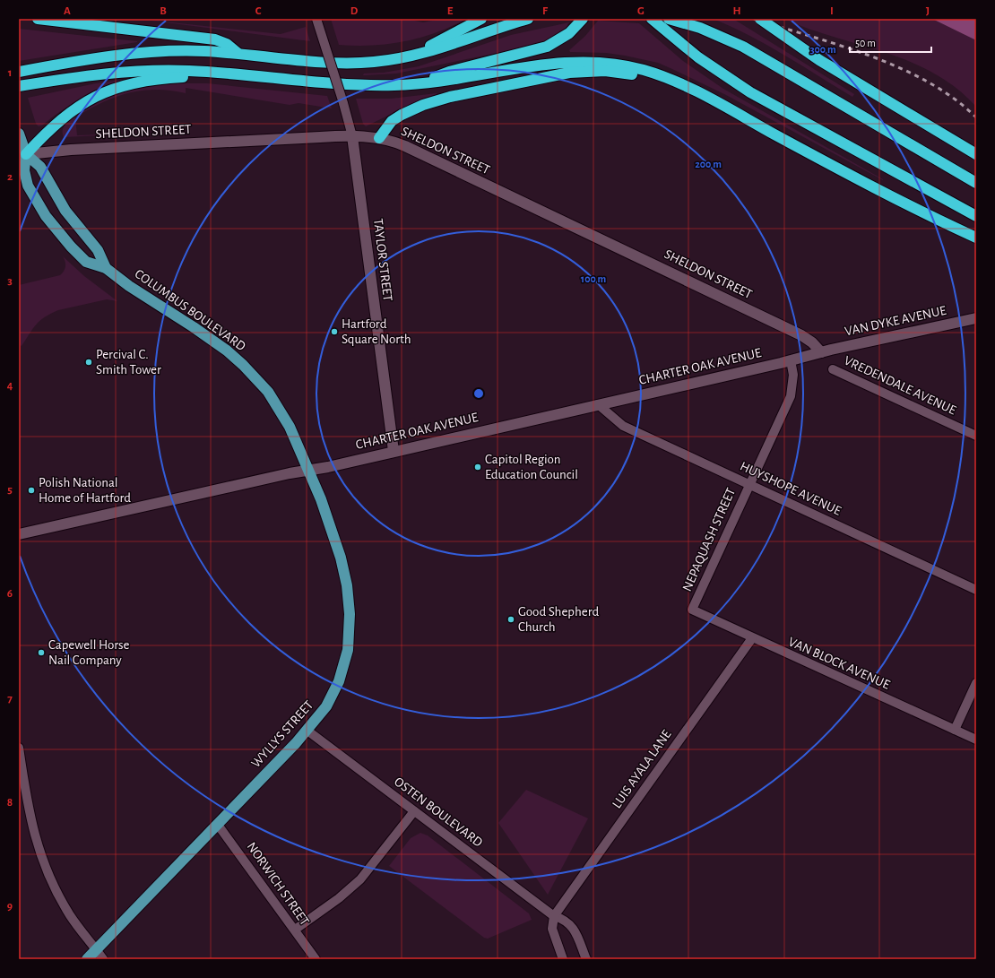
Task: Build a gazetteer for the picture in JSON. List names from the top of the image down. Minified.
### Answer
{"streets":{"main road":["COLUMBUS BOULEVARD","WYLLYS STREET"],"street":["SHELDON STREET","TAYLOR STREET","VAN DYKE AVENUE","CHARTER OAK AVENUE","VREDENDALE AVENUE","HUYSHOPE AVENUE","NEPAQUASH STREET","VAN BLOCK AVENUE","LUIS AYALA LANE","OSTEN BOULEVARD","NORWICH STREET"]},"crossings":[["SHELDON STREET","TAYLOR STREET"],["SHELDON STREET","COLUMBUS BOULEVARD"],["SHELDON STREET","VAN DYKE AVENUE"],["SHELDON STREET","CHARTER OAK AVENUE"],["TAYLOR STREET","CHARTER OAK AVENUE"],["COLUMBUS BOULEVARD","CHARTER OAK AVENUE"],["COLUMBUS BOULEVARD","WYLLYS STREET"],["VAN DYKE AVENUE","CHARTER OAK AVENUE"],["CHARTER OAK AVENUE","HUYSHOPE AVENUE"],["CHARTER OAK AVENUE","NEPAQUASH STREET"],["CHARTER OAK AVENUE","WYLLYS STREET"],["HUYSHOPE AVENUE","NEPAQUASH STREET"],["NEPAQUASH STREET","VAN BLOCK AVENUE"],["VAN BLOCK AVENUE","LUIS AYALA LANE"],["WYLLYS STREET","OSTEN BOULEVARD"],["WYLLYS STREET","NORWICH STREET"],["LUIS AYALA LANE","OSTEN BOULEVARD"]],"places":["Hartford Square North","Percival C. Smith Tower","Capitol Region Education Council","Polish National Home of Hartford","Good Shepherd Church","Capewell Horse Nail Company"],"scale_bar":"50 m","grid":{"columns":["A","B","C","D","E","F","G","H","I","J"],"rows":["1","2","3","4","5","6","7","8","9"]},"rings":["300 m","200 m","100 m"]}
